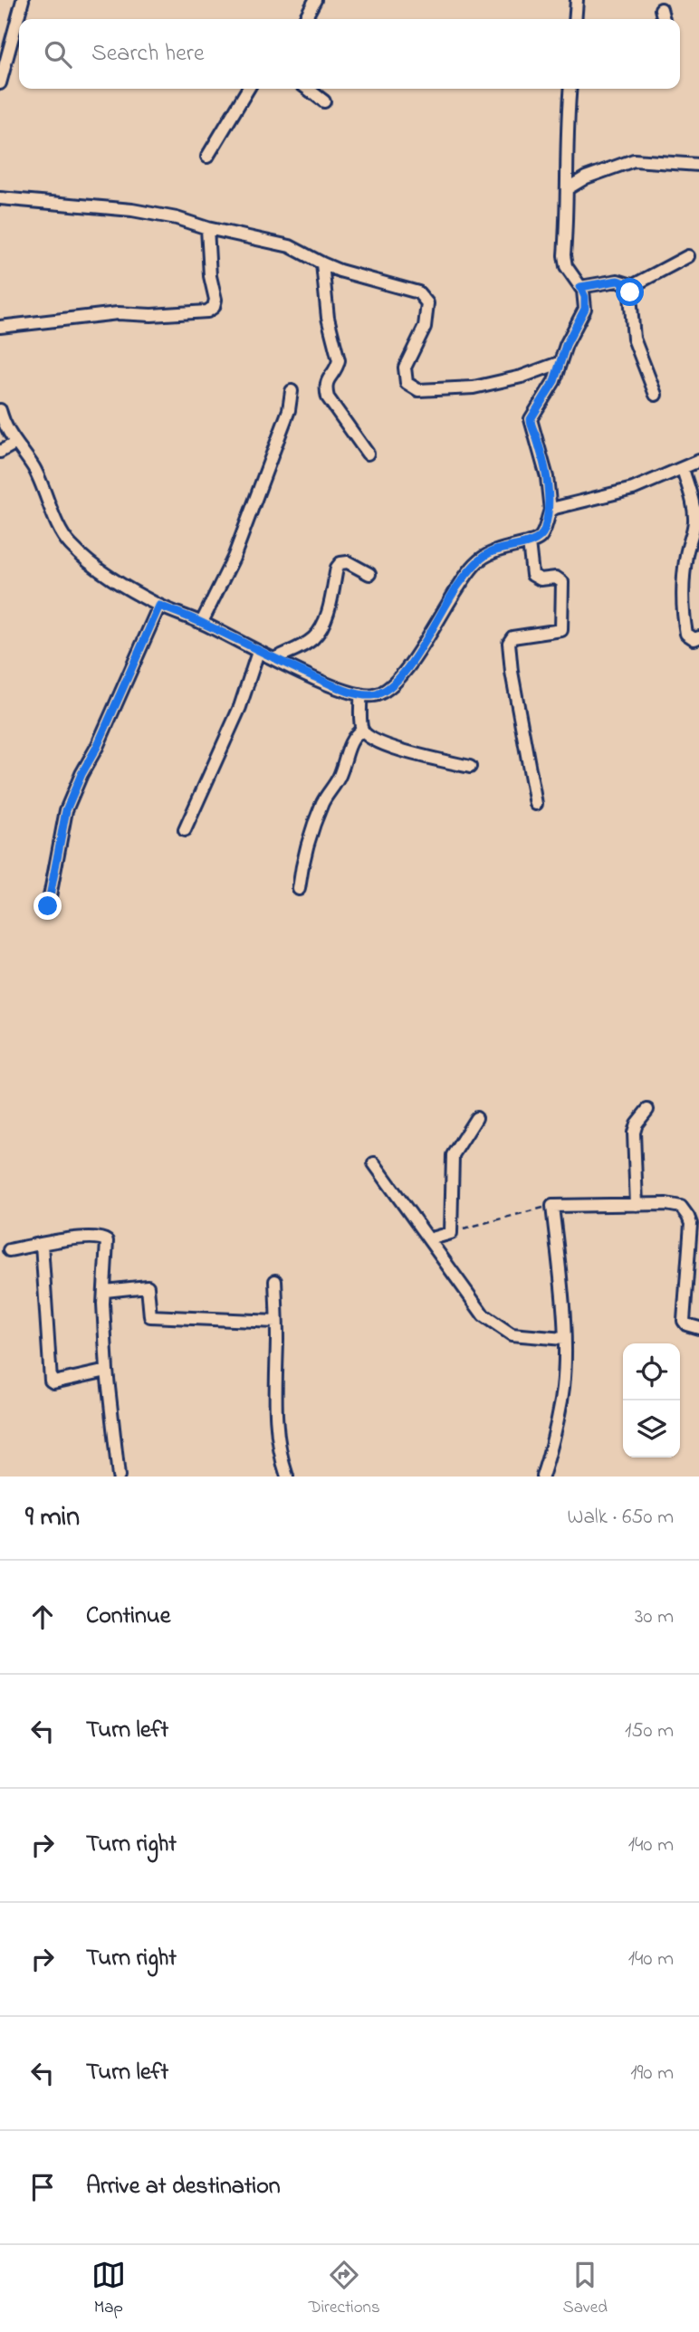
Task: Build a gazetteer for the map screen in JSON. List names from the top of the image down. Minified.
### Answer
{"page":{"search":"Search here","heading":["9 min","Walk · 650 m"],"list":[["Continue","30 m"],["Turn left","150 m"],["Turn right","140 m"],["Turn right","140 m"],["Turn left","190 m"],"Arrive at destination"],"nav":["Map","Directions","Saved"]}}
